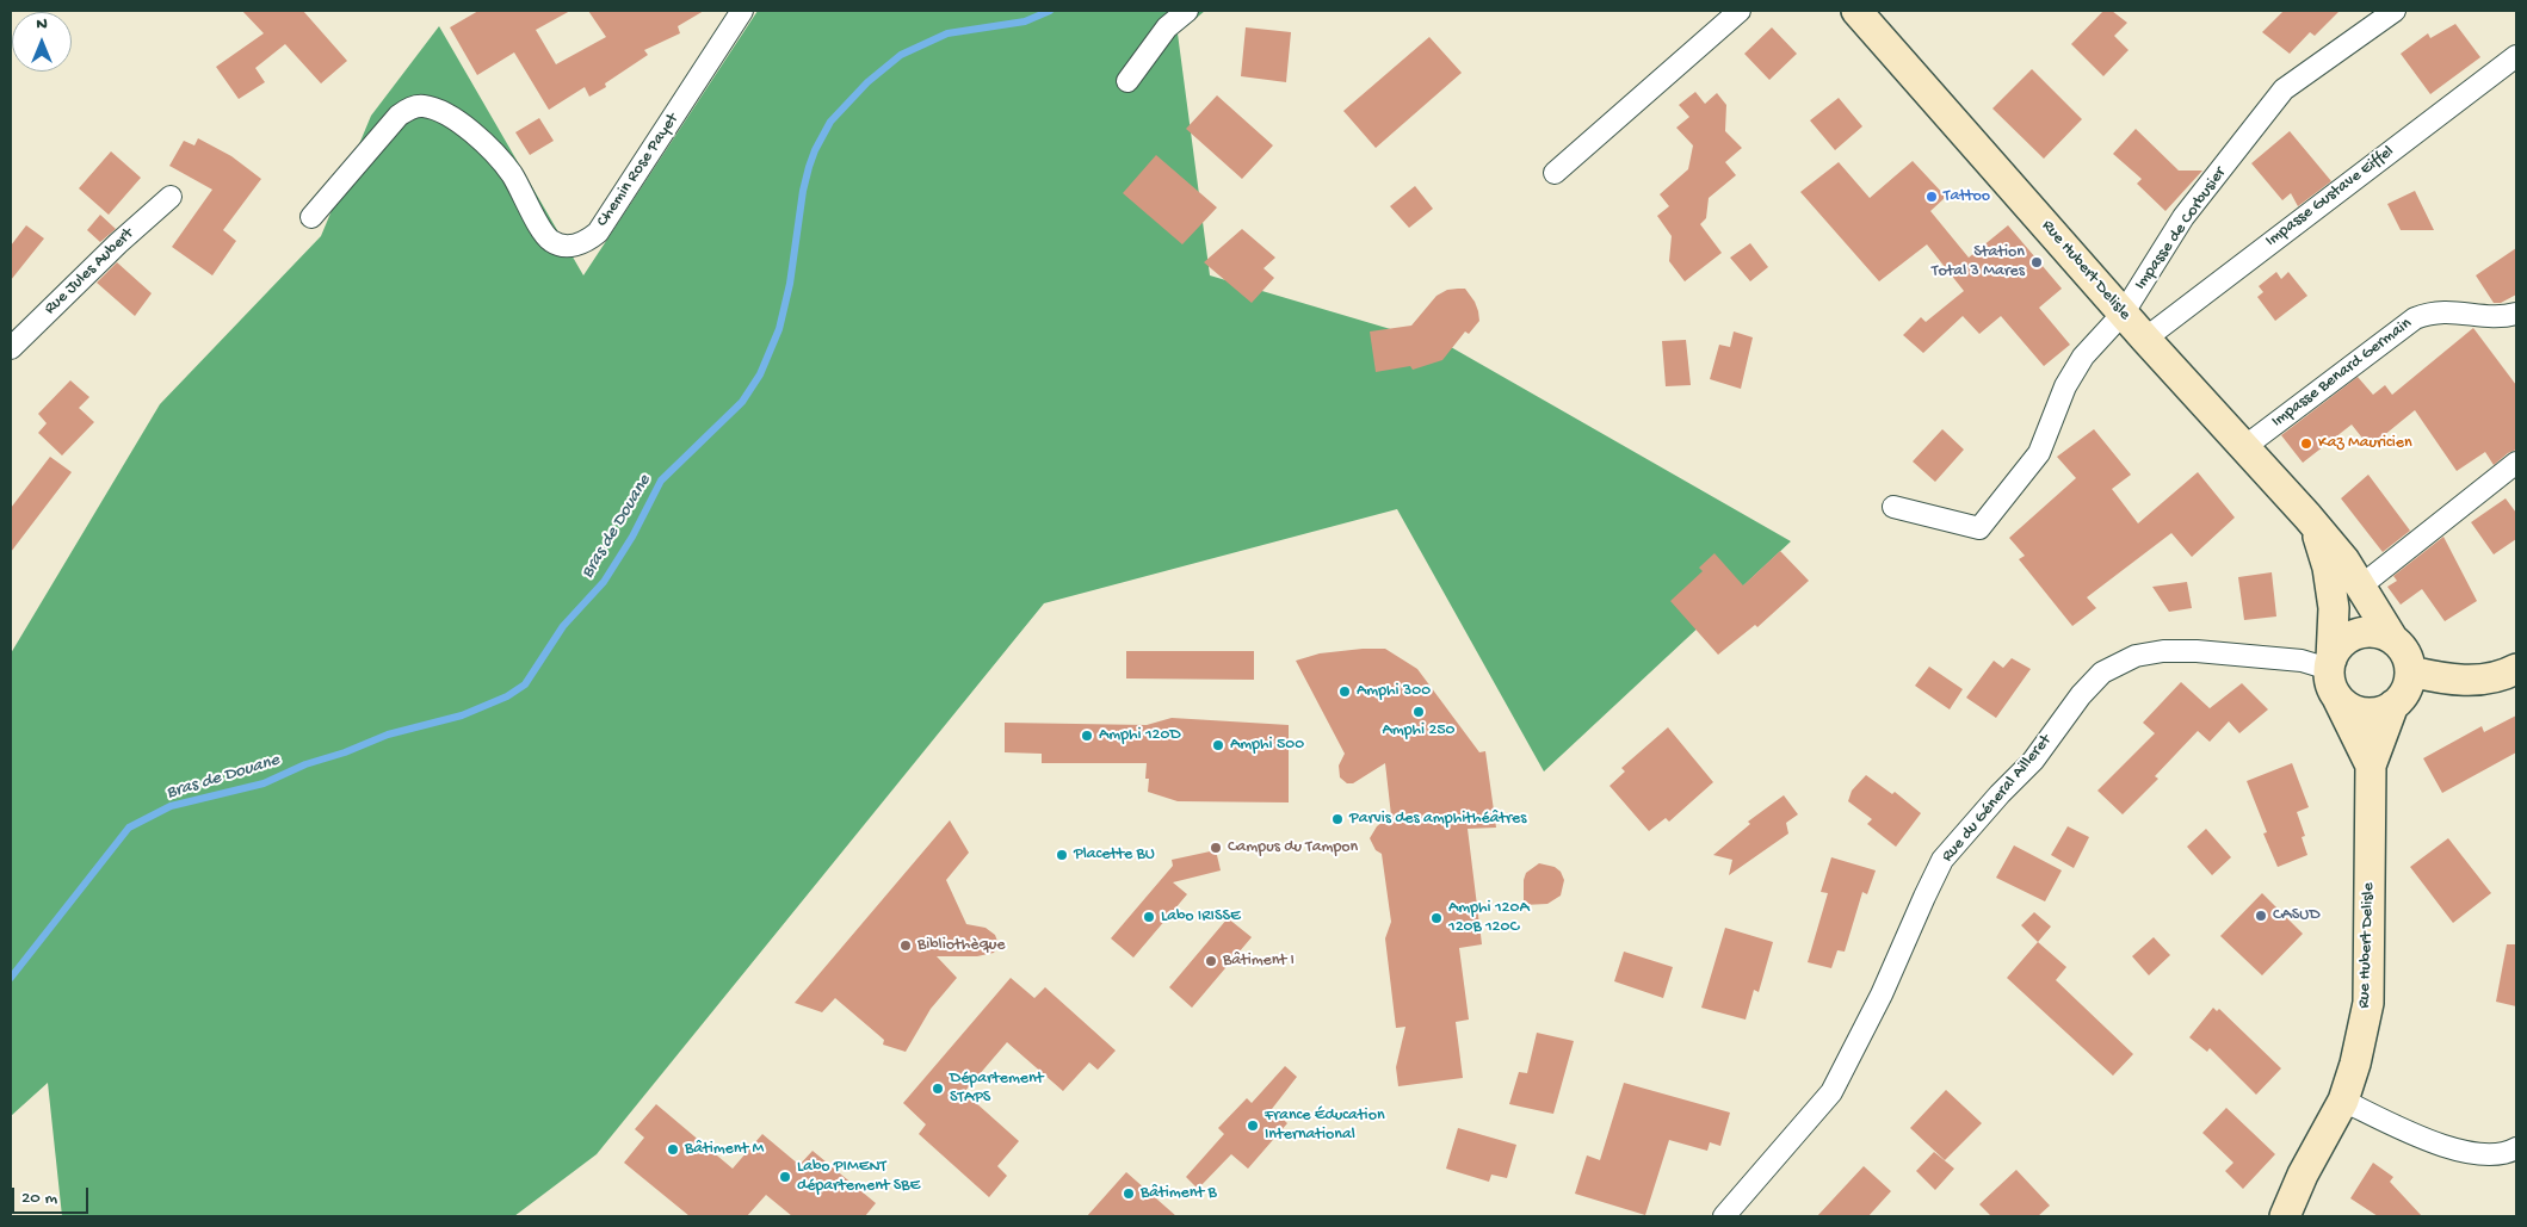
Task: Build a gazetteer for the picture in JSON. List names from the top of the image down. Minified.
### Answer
{"streets":{"main road":["Rue Hubert Delisle"],"street":["Chemin Rose Payet","Impasse Gustave Eiffel","Impasse de Corbusier","Rue Jules Aubert","Impasse Benard Germain","Rue du Géneral Ailleret"]},"crossings":[["Impasse Gustave Eiffel","Rue Hubert Delisle"],["Impasse de Corbusier","Rue Hubert Delisle"],["Rue Hubert Delisle","Impasse Benard Germain"],["Rue Hubert Delisle","Rue du Géneral Ailleret"]],"water":["Bras de Douane"],"places":["Tattoo","Station Total 3 Mares","Kaz Mauricien","Amphi 300","Amphi 250","Amphi 120D","Amphi 500","Parvis des amphithéâtres","Campus du Tampon","Placette BU","CASUD","Labo IRISSE","Amphi 120A 120B 120C","Bibliothèque","Bâtiment I","Département STAPS","France Éducation International","Bâtiment M","Labo PIMENT département SBE","Bâtiment B"],"scale_bar":"20 m","north":"top"}
